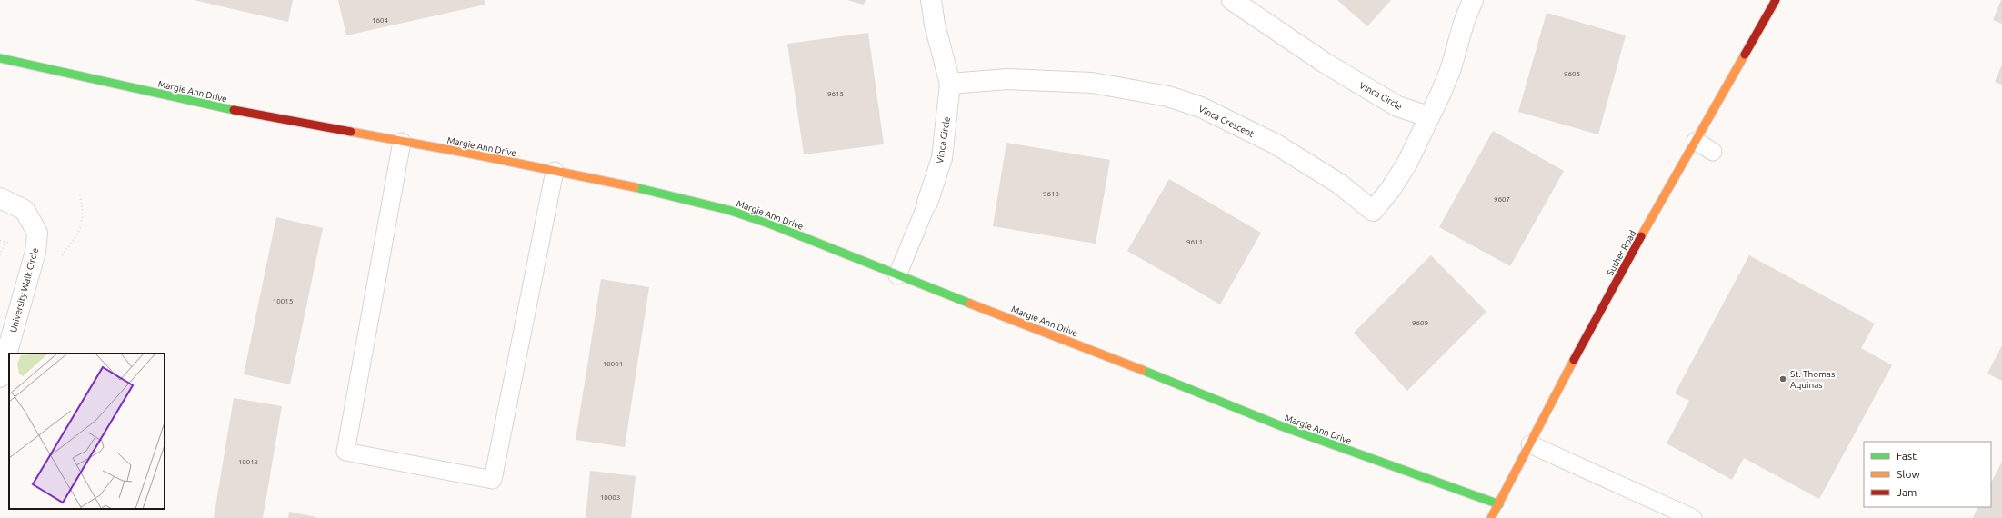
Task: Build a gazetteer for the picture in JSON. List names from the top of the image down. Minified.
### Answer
{"streets":{"street":["Margie Ann Drive","Vinca Circle","Vinca Crescent","Suther Road","University Walk Circle"]},"crossings":[["Margie Ann Drive","Vinca Circle"],["Margie Ann Drive","Suther Road"],["Vinca Circle","Vinca Crescent"]],"places":["St. Thomas Aquinas"],"house_numbers":["1604","9605","9615","9613","9607","9611","10015","9609","10001","10013","10003"],"legend":["Fast","Slow","Jam"]}
